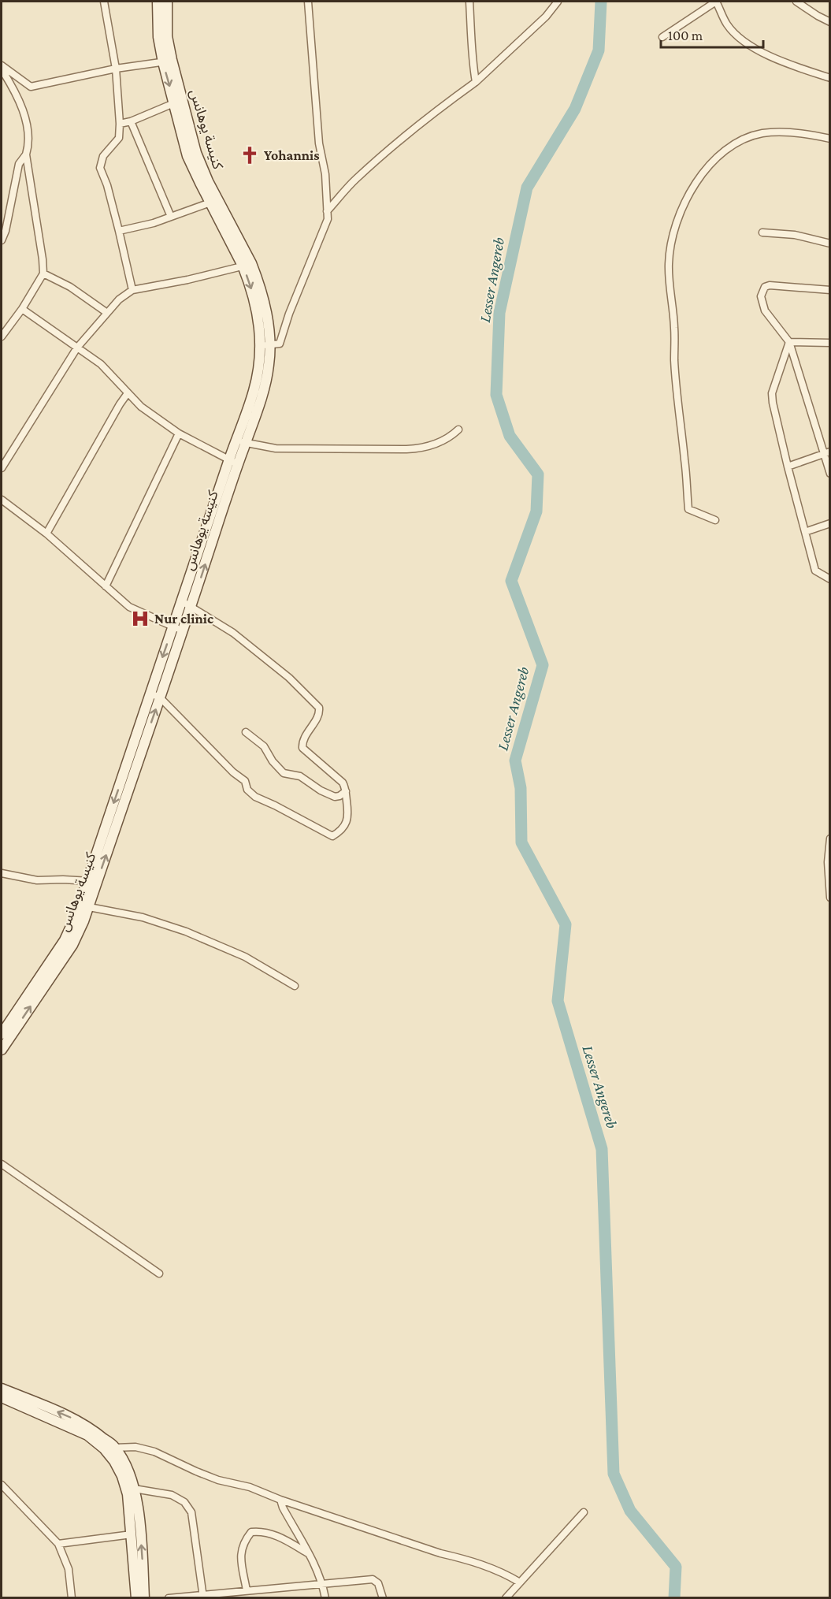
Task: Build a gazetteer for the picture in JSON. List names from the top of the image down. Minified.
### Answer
{"streets":{"street":["كنيسة يوهانس"]},"water":["Lesser Angereb"],"places":{"church":["Yohannis"],"hospital":["Nur clinic"]},"scale_bar":"100 m"}
